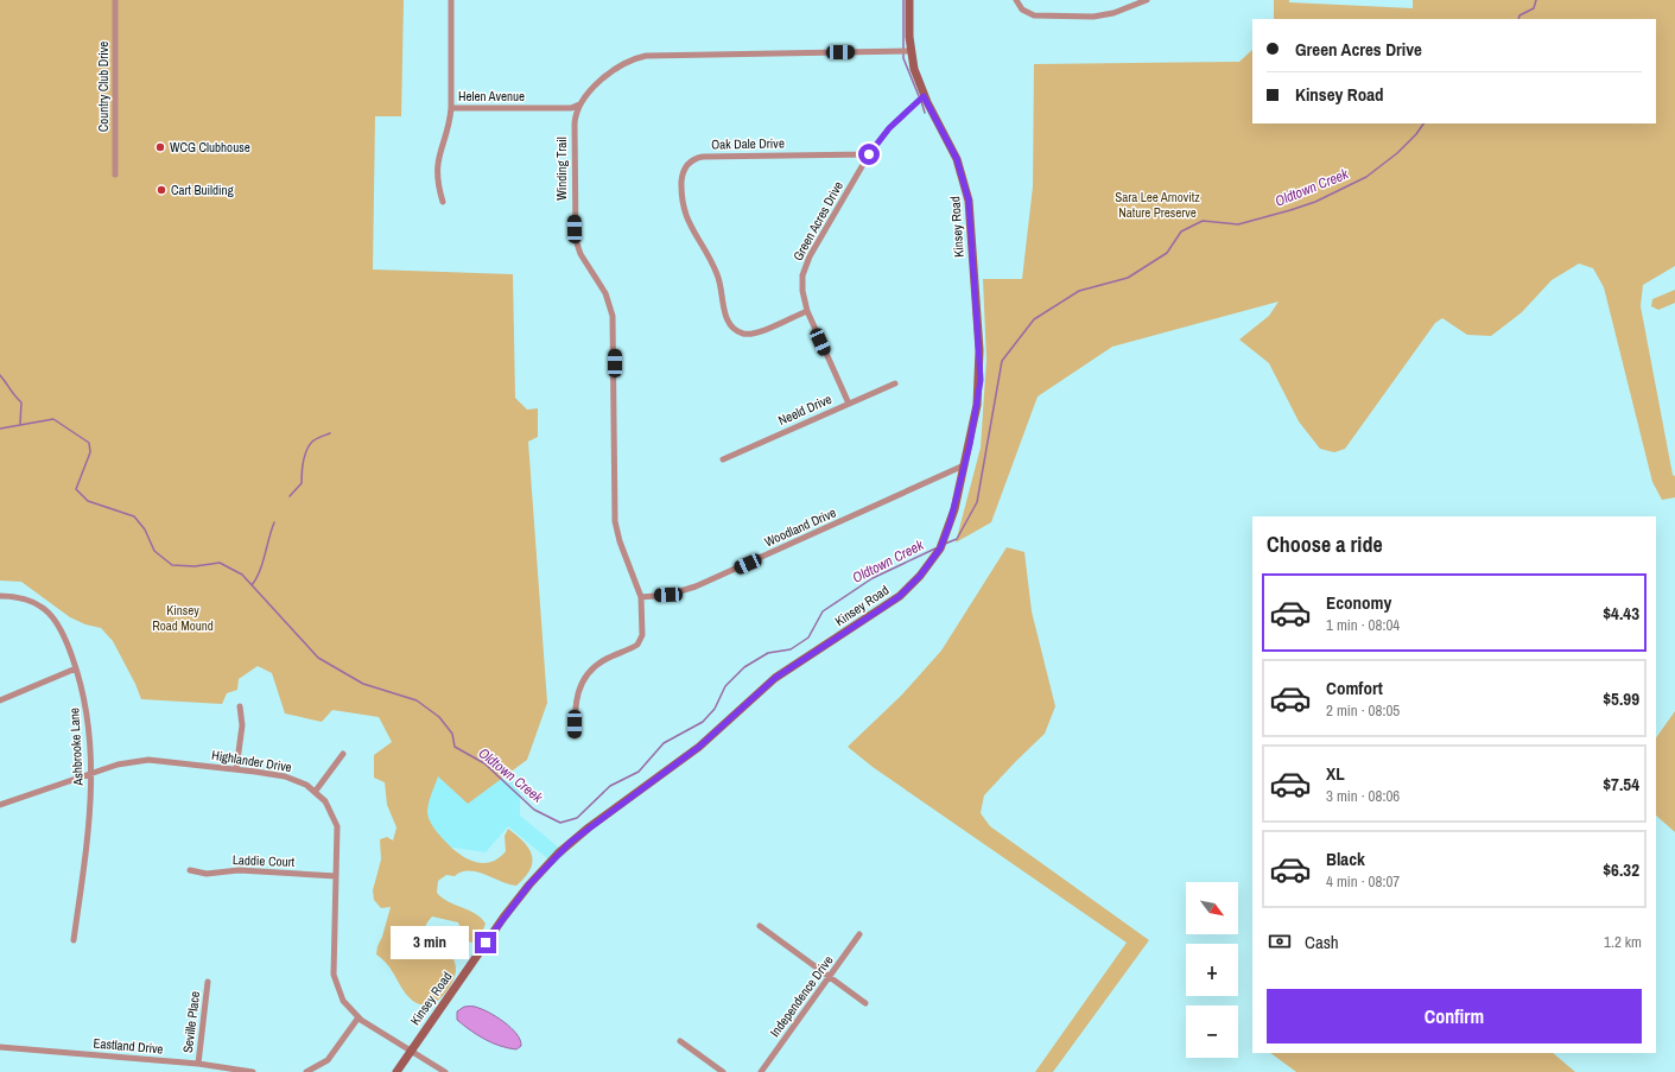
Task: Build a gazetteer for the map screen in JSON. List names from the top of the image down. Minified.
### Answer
{"streets":{"street":["Country Club Drive","Helen Avenue","Oak Dale Drive","Winding Trail","Green Acres Drive","Kinsey Road","Neeld Drive","Woodland Drive","Ashbrooke Lane","Highlander Drive","Laddie Court","Independence Drive","Seville Place","Eastland Drive"]},"crossings":[["Helen Avenue","Winding Trail"],["Oak Dale Drive","Green Acres Drive"],["Winding Trail","Woodland Drive"],["Green Acres Drive","Kinsey Road"],["Green Acres Drive","Neeld Drive"],["Kinsey Road","Woodland Drive"],["Ashbrooke Lane","Highlander Drive"],["Seville Place","Eastland Drive"]],"water":["Oldtown Creek"],"parks":["Sara Lee Arnovitz Nature Preserve","Kinsey Road Mound"],"places":["WCG Clubhouse","Cart Building"],"north":"bottom right","page":{"banner":["Green Acres Drive","Kinsey Road"],"heading":"Choose a ride","list":[{"name":"Economy","note":"1 min · 08:04","value":"$4.43"},{"name":"Comfort","note":"2 min · 08:05","value":"$5.99"},{"name":"XL","note":"3 min · 08:06","value":"$7.54"},{"name":"Black","note":"4 min · 08:07","value":"$6.32"}],"map_buttons":["+","−"],"pay":["Cash","1.2 km"],"bubble":"3 min","buttons":"Confirm"}}
